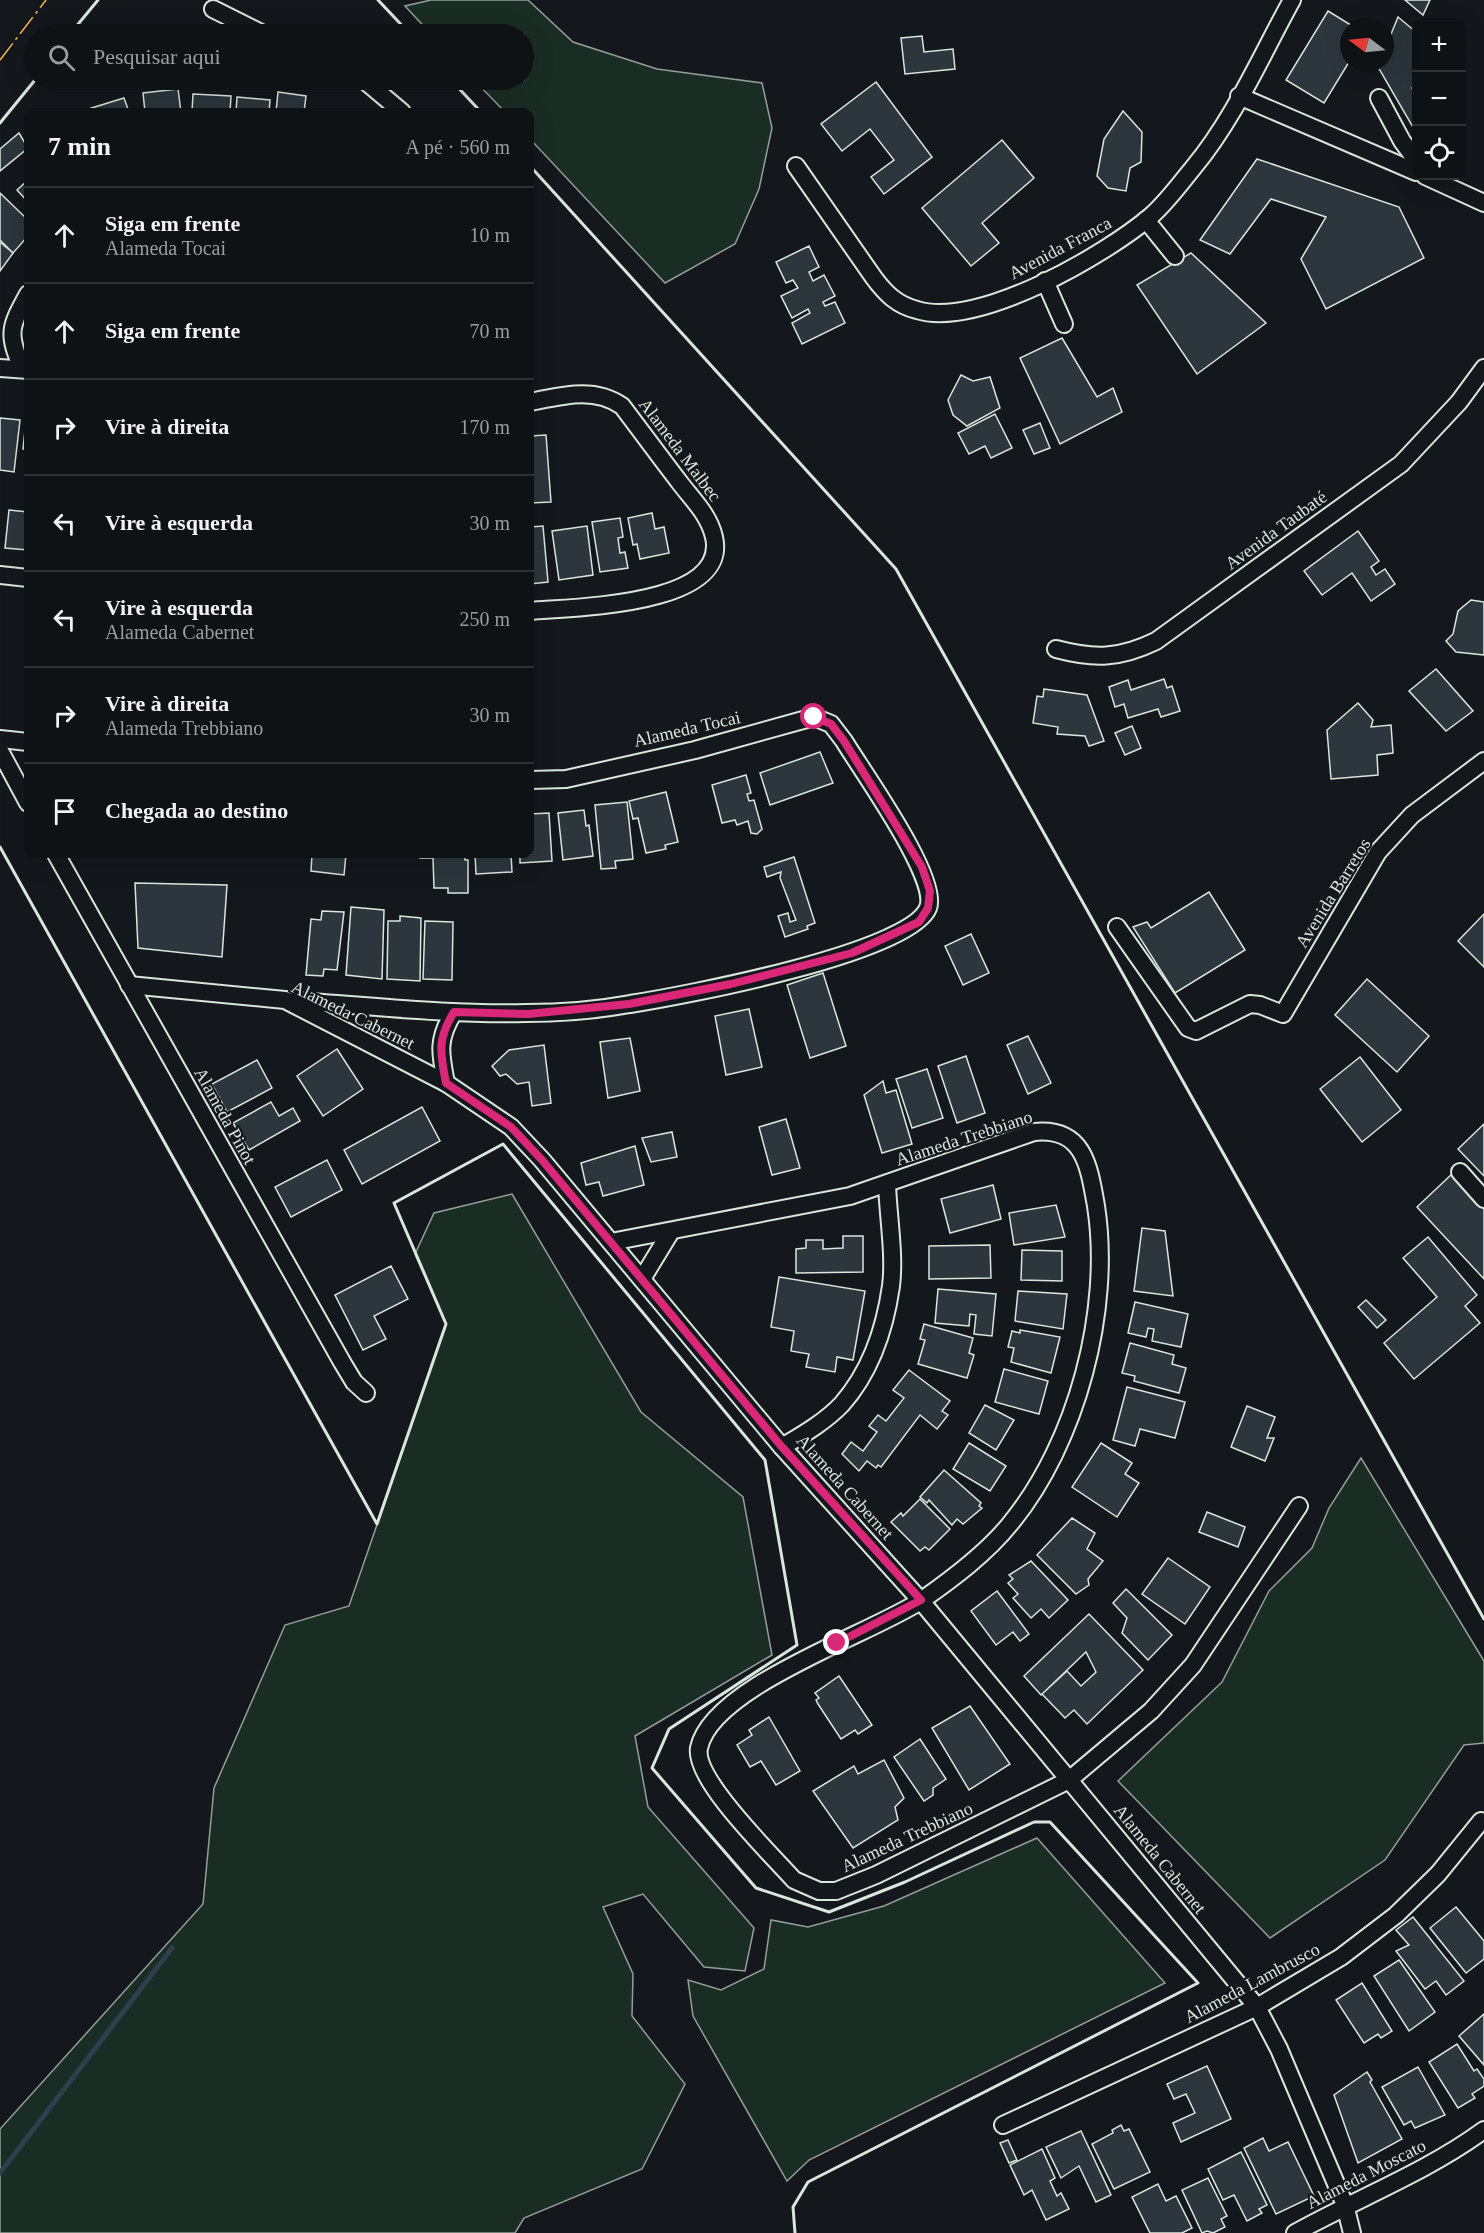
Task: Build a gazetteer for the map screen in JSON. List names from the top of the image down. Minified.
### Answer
{"streets":{"street":["Avenida Franca","Alameda Malbec","Avenida Taubaté","Alameda Tocai","Avenida Barretos","Alameda Cabernet","Alameda Pinot","Alameda Trebbiano","Alameda Lambrusco","Alameda Moscato"]},"crossings":[["Alameda Tocai","Alameda Cabernet"],["Alameda Cabernet","Alameda Pinot"],["Alameda Cabernet","Alameda Trebbiano"],["Alameda Cabernet","Alameda Lambrusco"],["Alameda Cabernet","Alameda Moscato"]],"north":"left","page":{"map_buttons":["+","−"],"search":"Pesquisar aqui","heading":["7 min","A pé · 560 m"],"list":[["Siga em frente","Alameda Tocai","10 m"],["Siga em frente","70 m"],["Vire à direita","170 m"],["Vire à esquerda","30 m"],["Vire à esquerda","Alameda Cabernet","250 m"],["Vire à direita","Alameda Trebbiano","30 m"],"Chegada ao destino"]}}
